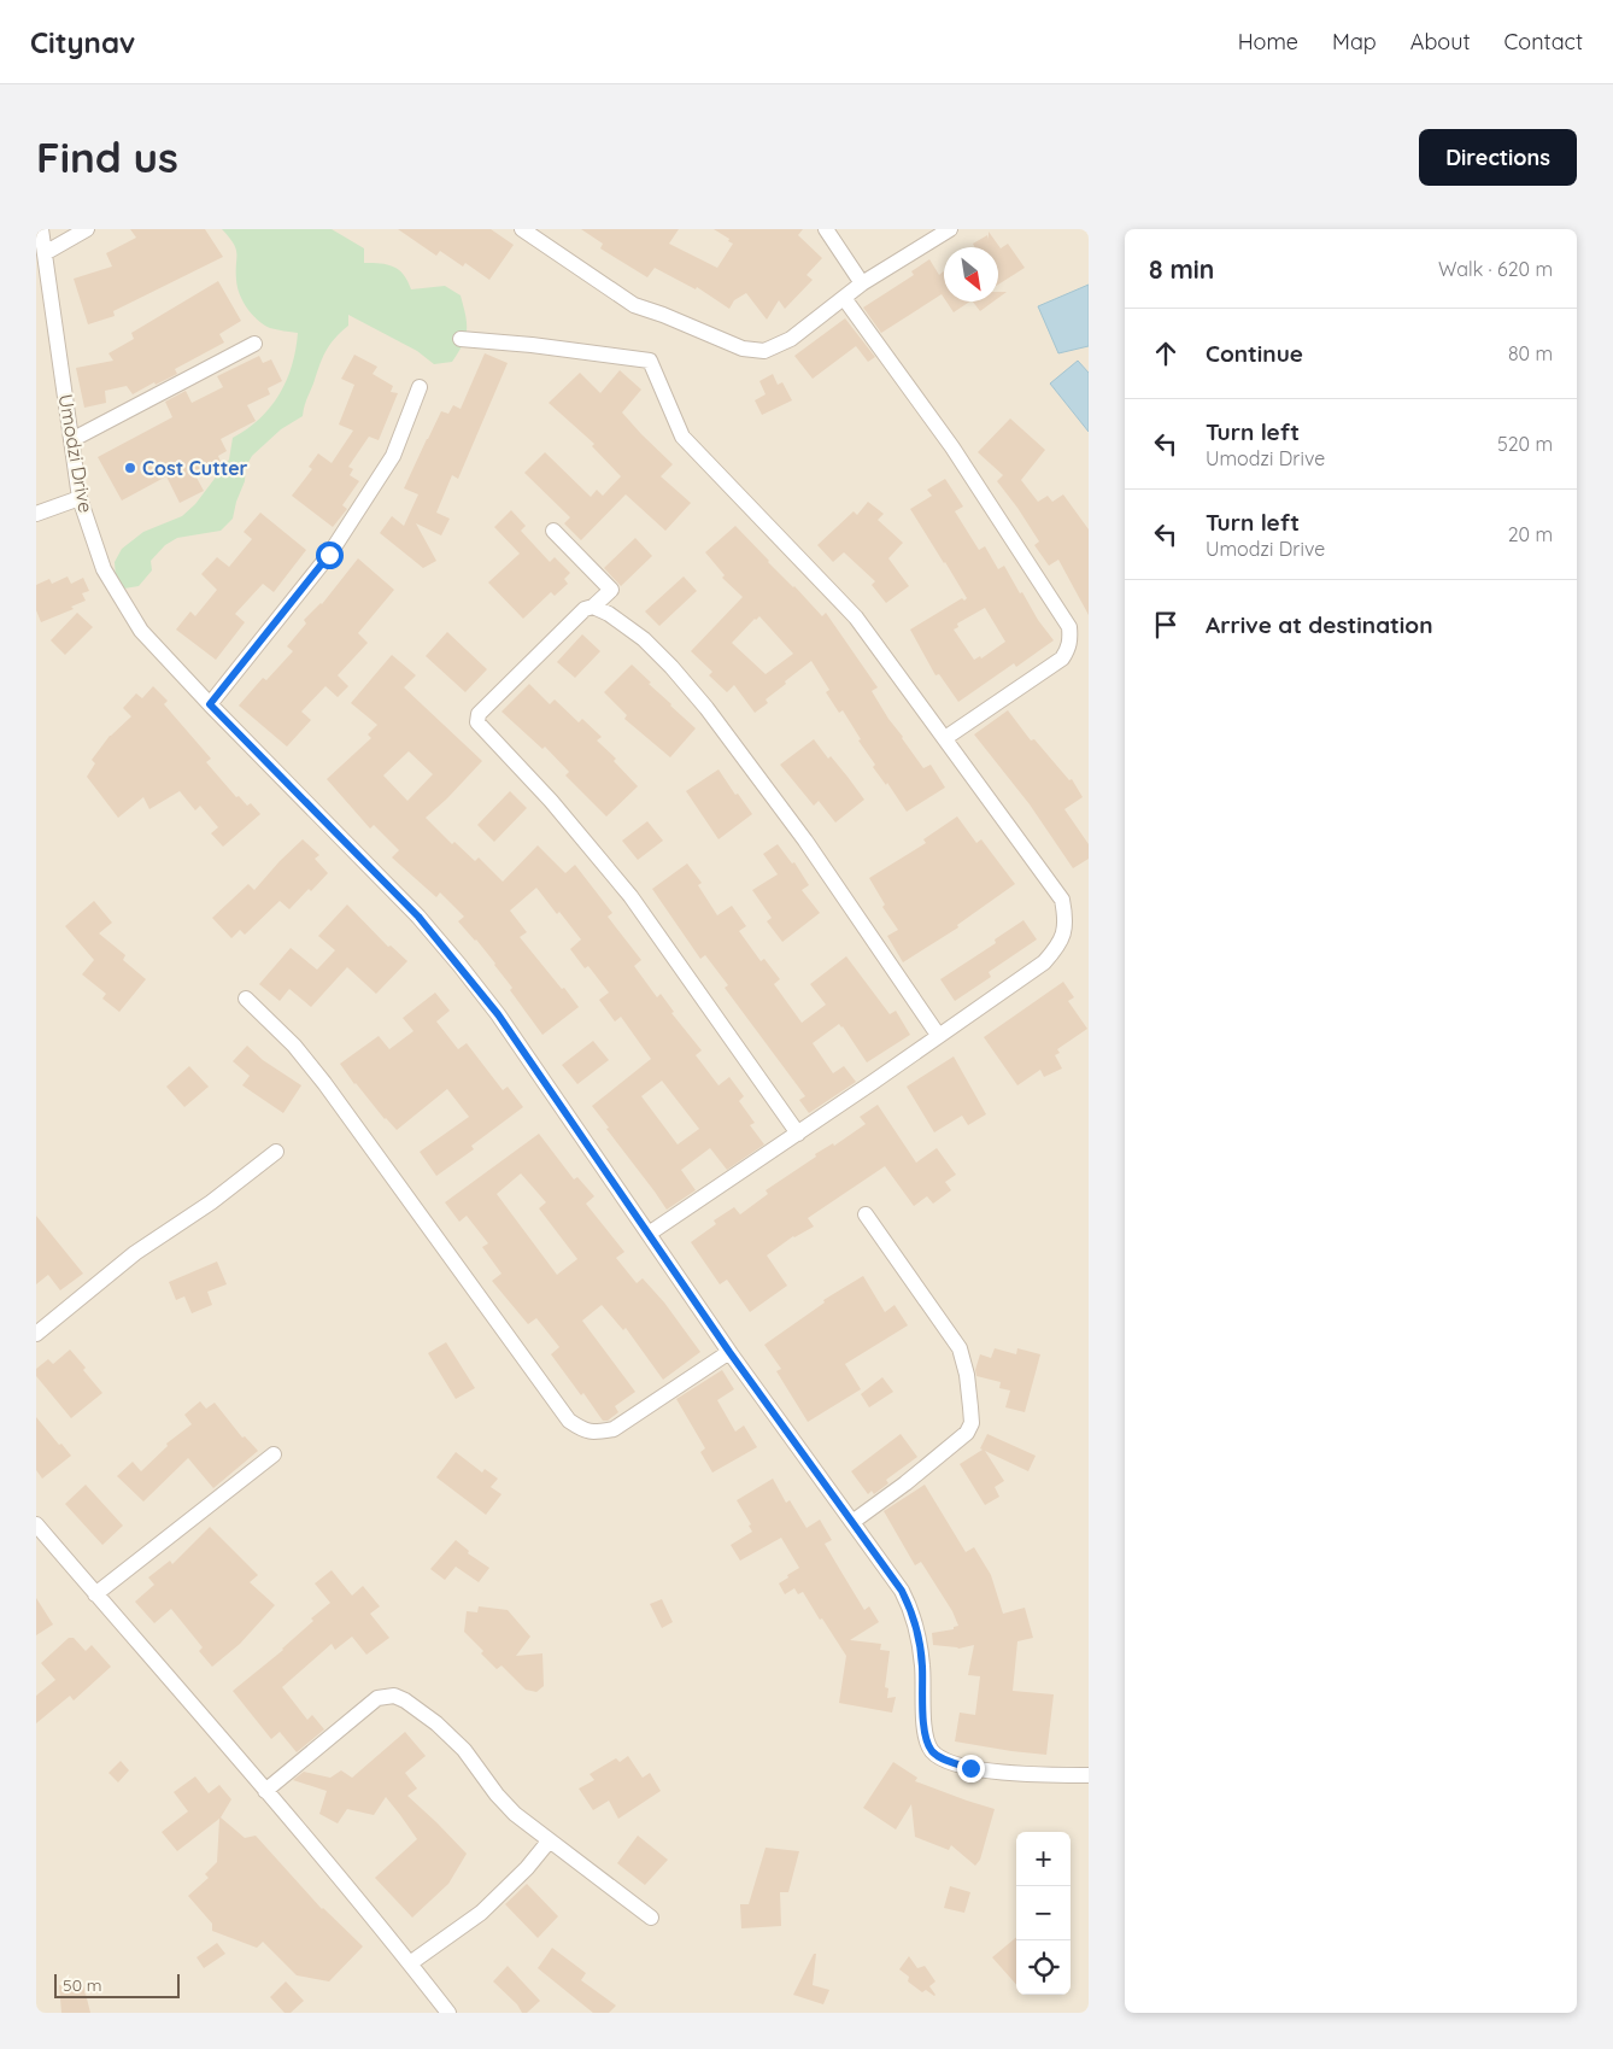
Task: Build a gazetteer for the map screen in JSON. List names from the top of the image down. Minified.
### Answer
{"streets":{"street":["Umodzi Drive"]},"places":["Cost Cutter"],"scale_bar":"50 m","north":"bottom right","page":{"header":"Citynav","nav":["Home","Map","About","Contact"],"buttons":"Directions","title":"Find us","heading":["8 min","Walk · 620 m"],"list":[["Continue","80 m"],["Turn left","Umodzi Drive","520 m"],["Turn left","Umodzi Drive","20 m"],"Arrive at destination"],"map_buttons":["+","−"],"scale":"50 m"}}
